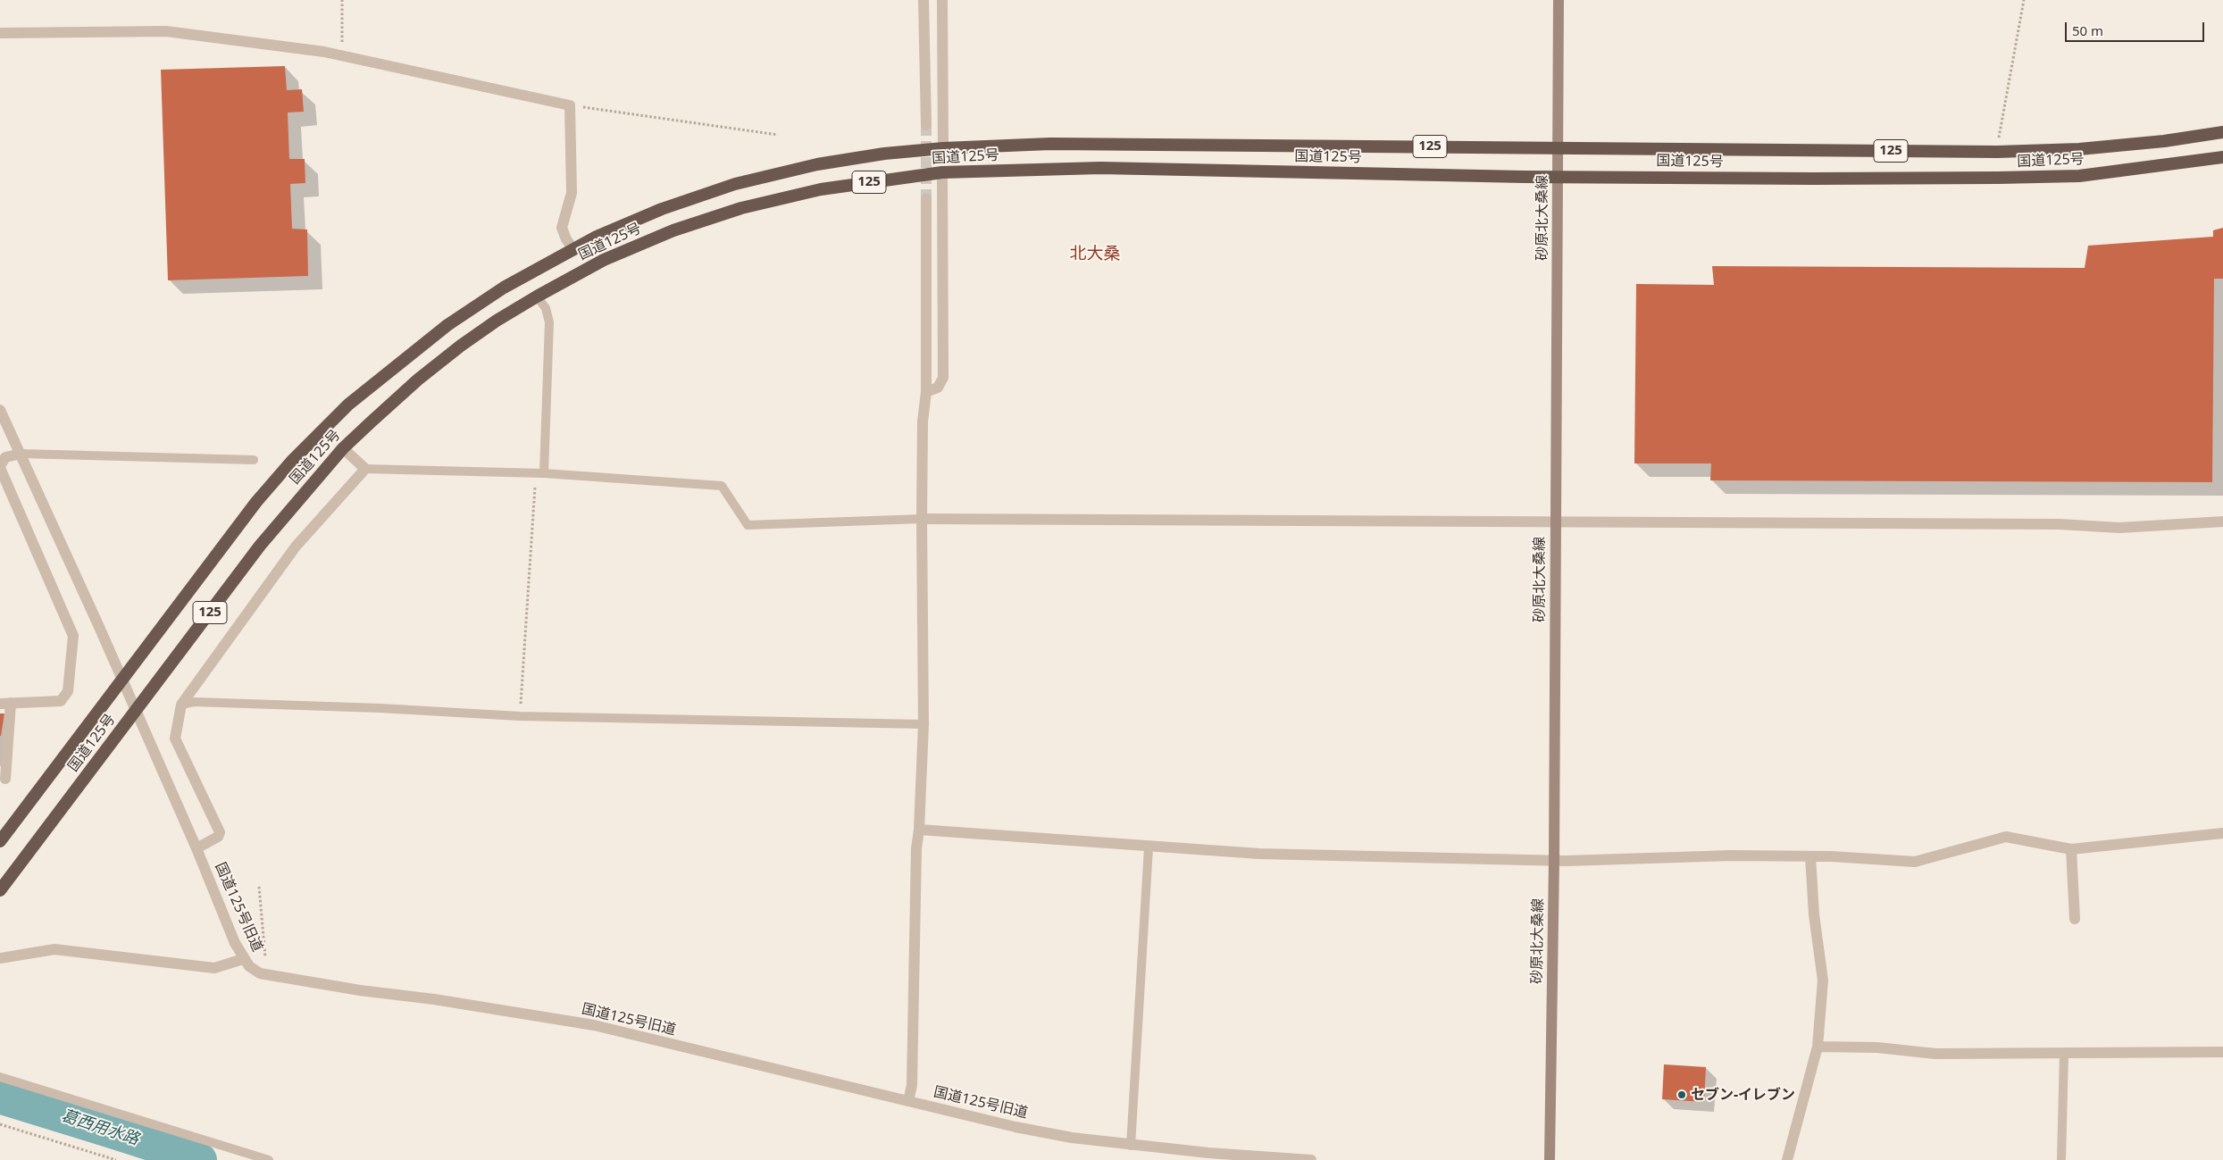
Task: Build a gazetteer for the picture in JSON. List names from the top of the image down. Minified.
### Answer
{"streets":{"highway":["125","国道125号"],"main road":["砂原北大桑線"],"street":["国道125号旧道"]},"crossings":[["国道125号","砂原北大桑線"],["国道125号","国道125号旧道"]],"districts":["北大桑"],"water":["葛西用水路"],"places":["セブン-イレブン"],"scale_bar":"50 m"}
